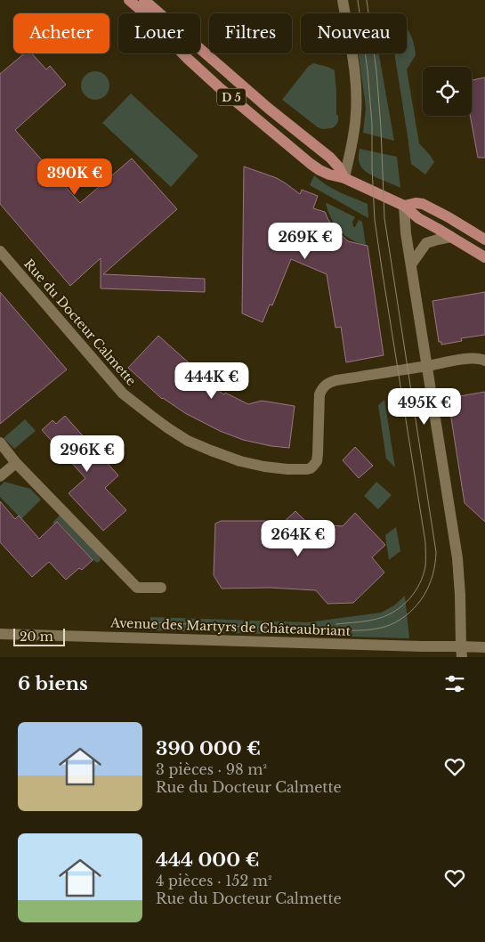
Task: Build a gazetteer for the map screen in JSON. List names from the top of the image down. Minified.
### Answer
{"streets":{"main road":["D 5"],"street":["Rue du Docteur Calmette","Avenue des Martyrs de Châteaubriant"]},"scale_bar":"20 m","page":{"chip":["Acheter","Louer","Filtres","Nouveau"],"price":["390K €","269K €","444K €","495K €","296K €","264K €"],"scale":"20 m","heading":"6 biens","list":[{"name":"390 000 €","note":"3 pièces · 98 m² · Rue du Docteur Calmette"},{"name":"444 000 €","note":"4 pièces · 152 m² · Rue du Docteur Calmette"}]}}
